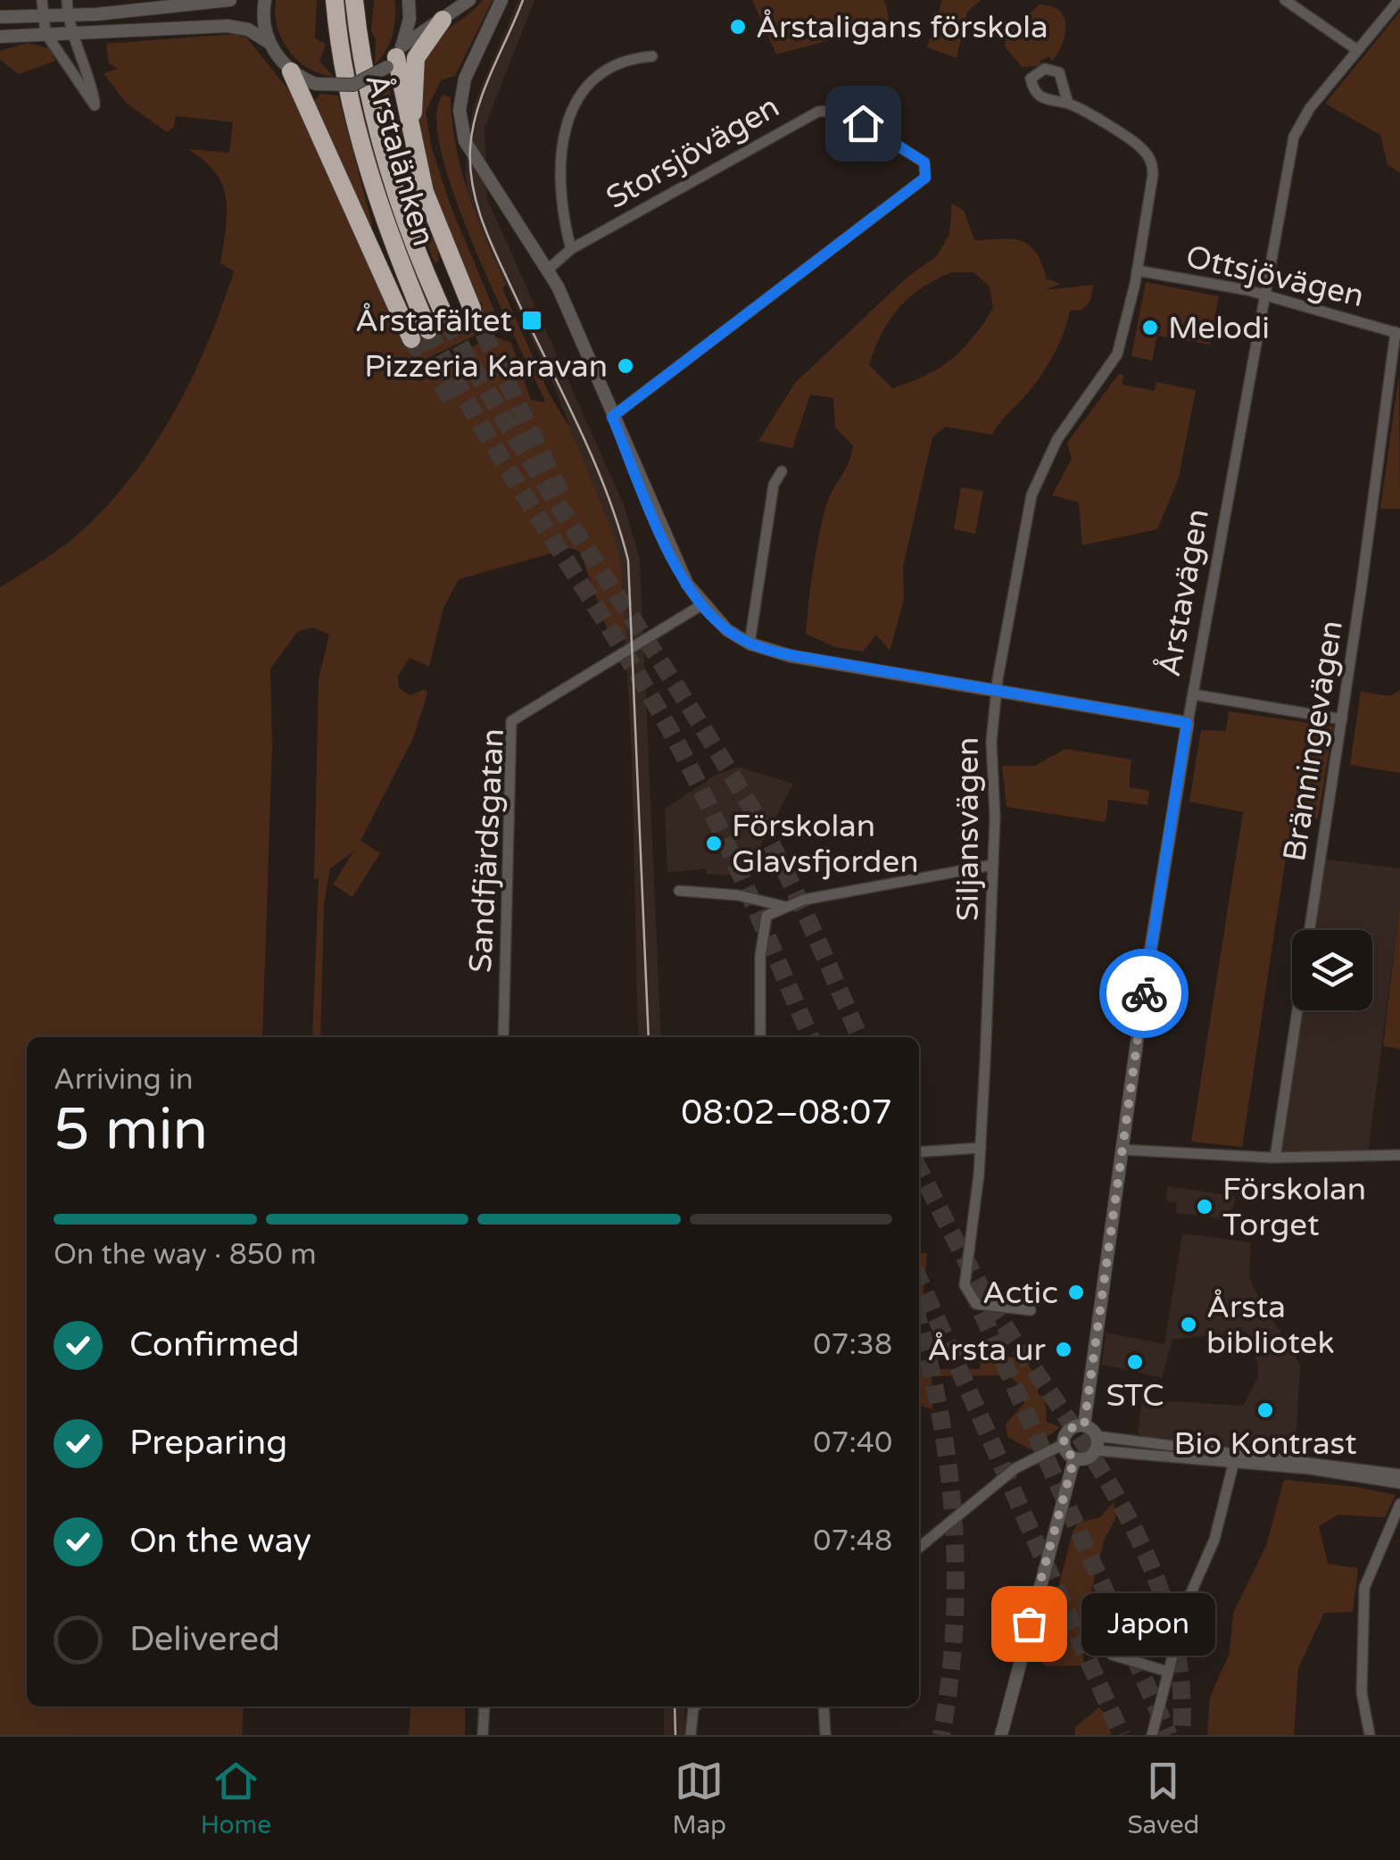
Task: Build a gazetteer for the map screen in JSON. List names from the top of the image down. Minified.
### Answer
{"streets":{"highway":["Årstalänken"],"street":["Storsjövägen","Ottsjövägen","Årstavägen","Bränningevägen","Siljansvägen","Sandfjärdsgatan"]},"crossings":[["Ottsjövägen","Årstavägen"],["Ottsjövägen","Bränningevägen"],["Ottsjövägen","Siljansvägen"]],"places":{"other":["Årstaligans förskola","Melodi","Pizzeria Karavan","Förskolan Glavsfjorden","Förskolan Torget","Actic","Årsta bibliotek","Årsta ur","STC","Bio Kontrast","Japon"],"transit":["Årstafältet"]},"page":{"heading":["5 min","Arriving in","08:02–08:07"],"bar":"On the way · 850 m","list":[["Confirmed","07:38"],["Preparing","07:40"],["On the way","07:48"],"Delivered"],"bubble":"Japon","tabs":["Home","Map","Saved"]}}
